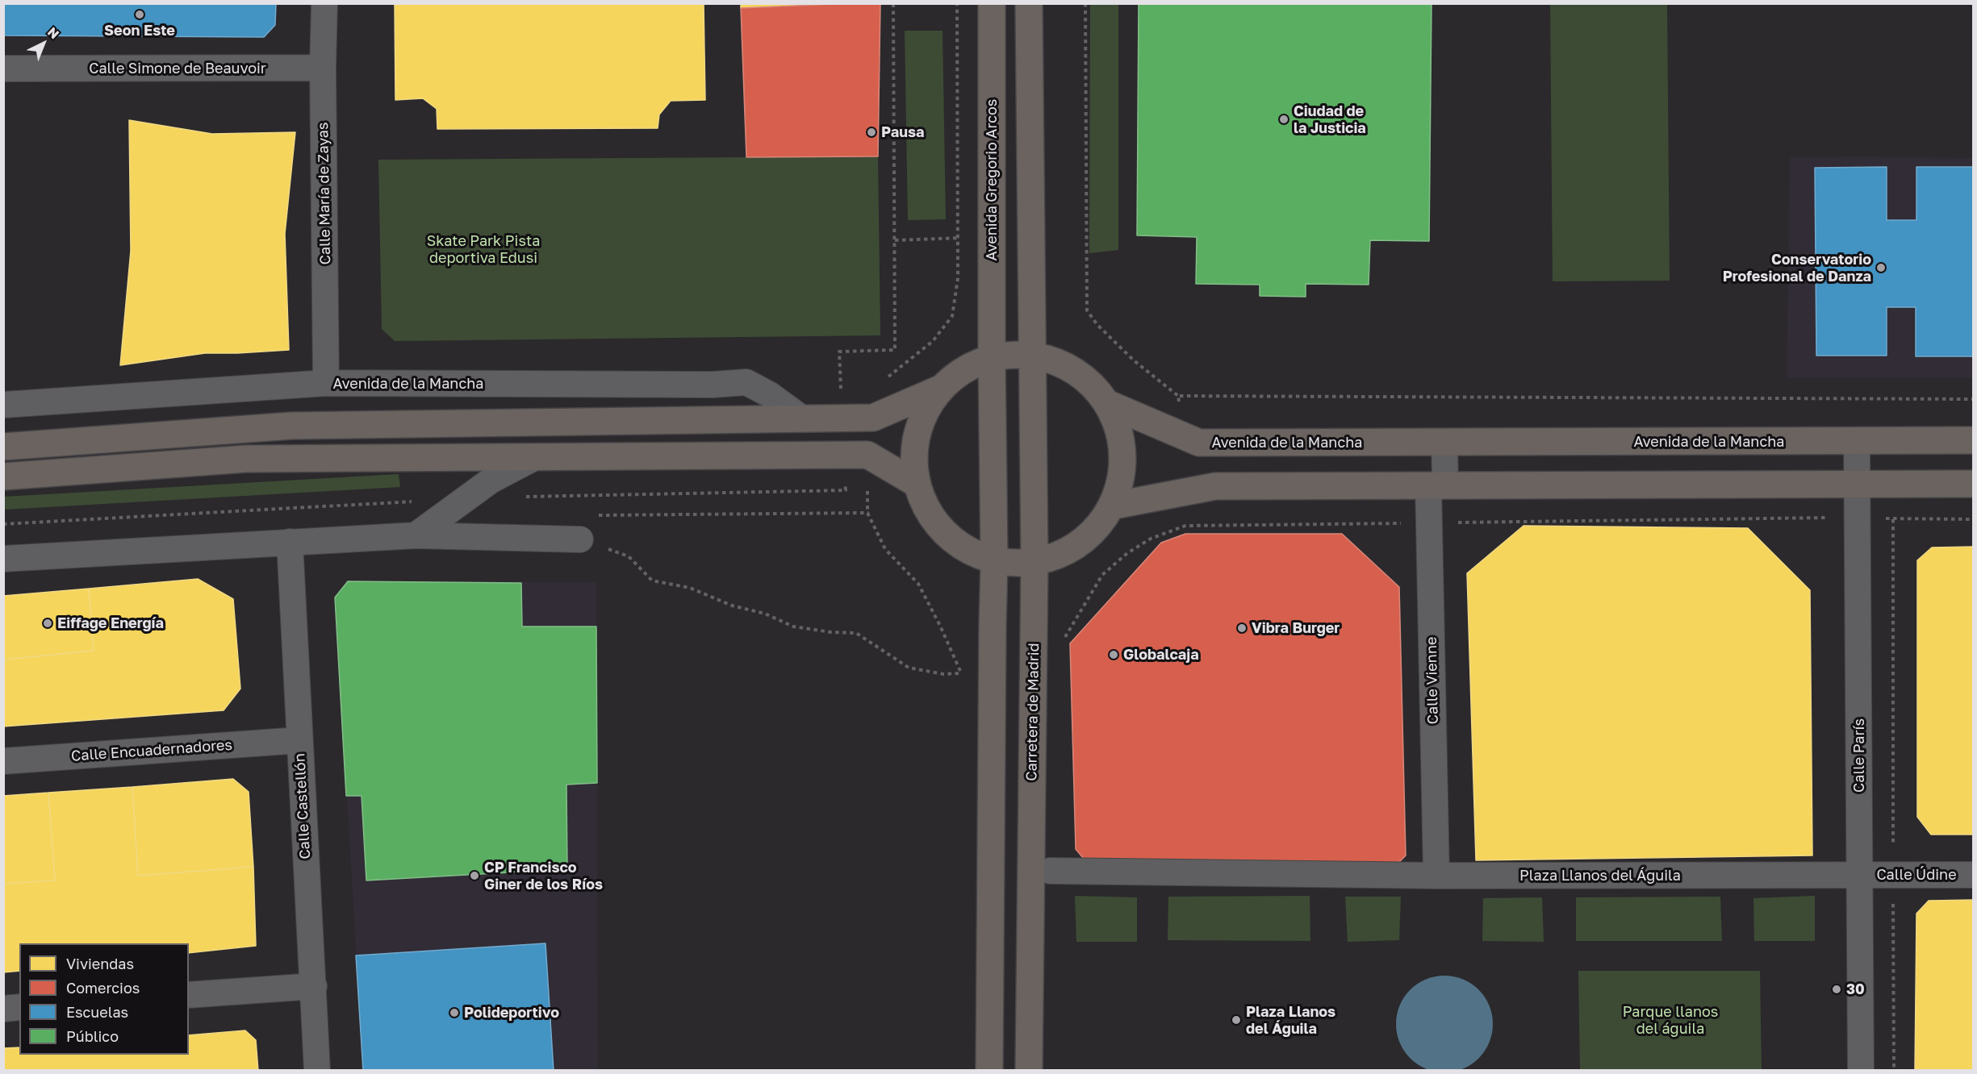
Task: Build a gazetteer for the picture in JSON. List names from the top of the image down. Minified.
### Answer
{"streets":{"main road":["Avenida Gregorio Arcos","Avenida de la Mancha","Carretera de Madrid"],"street":["Calle Simone de Beauvoir","Calle María de Zayas","Calle Vienne","Calle Encuadernadores","Calle París","Calle Castellón","Calle Údine","Plaza Llanos del Águila"]},"crossings":[["Calle Simone de Beauvoir","Calle María de Zayas"],["Avenida Gregorio Arcos","Avenida de la Mancha"],["Calle María de Zayas","Avenida de la Mancha"],["Avenida de la Mancha","Carretera de Madrid"],["Avenida de la Mancha","Calle París"],["Calle Vienne","Plaza Llanos del Águila"],["Calle Encuadernadores","Calle Castellón"],["Calle París","Calle Údine"],["Calle París","Plaza Llanos del Águila"],["Calle Údine","Plaza Llanos del Águila"]],"parks":["Skate Park Pista deportiva Edusi","Parque llanos del águila"],"places":["Seon Este","Ciudad de la Justicia","Pausa","Conservatorio Profesional de Danza","Eiffage Energía","Vibra Burger","Globalcaja","CP Francisco Giner de los Ríos","30","Polideportivo","Plaza Llanos del Águila"],"legend":["Viviendas","Comercios","Escuelas","Público"],"north":"top right"}
